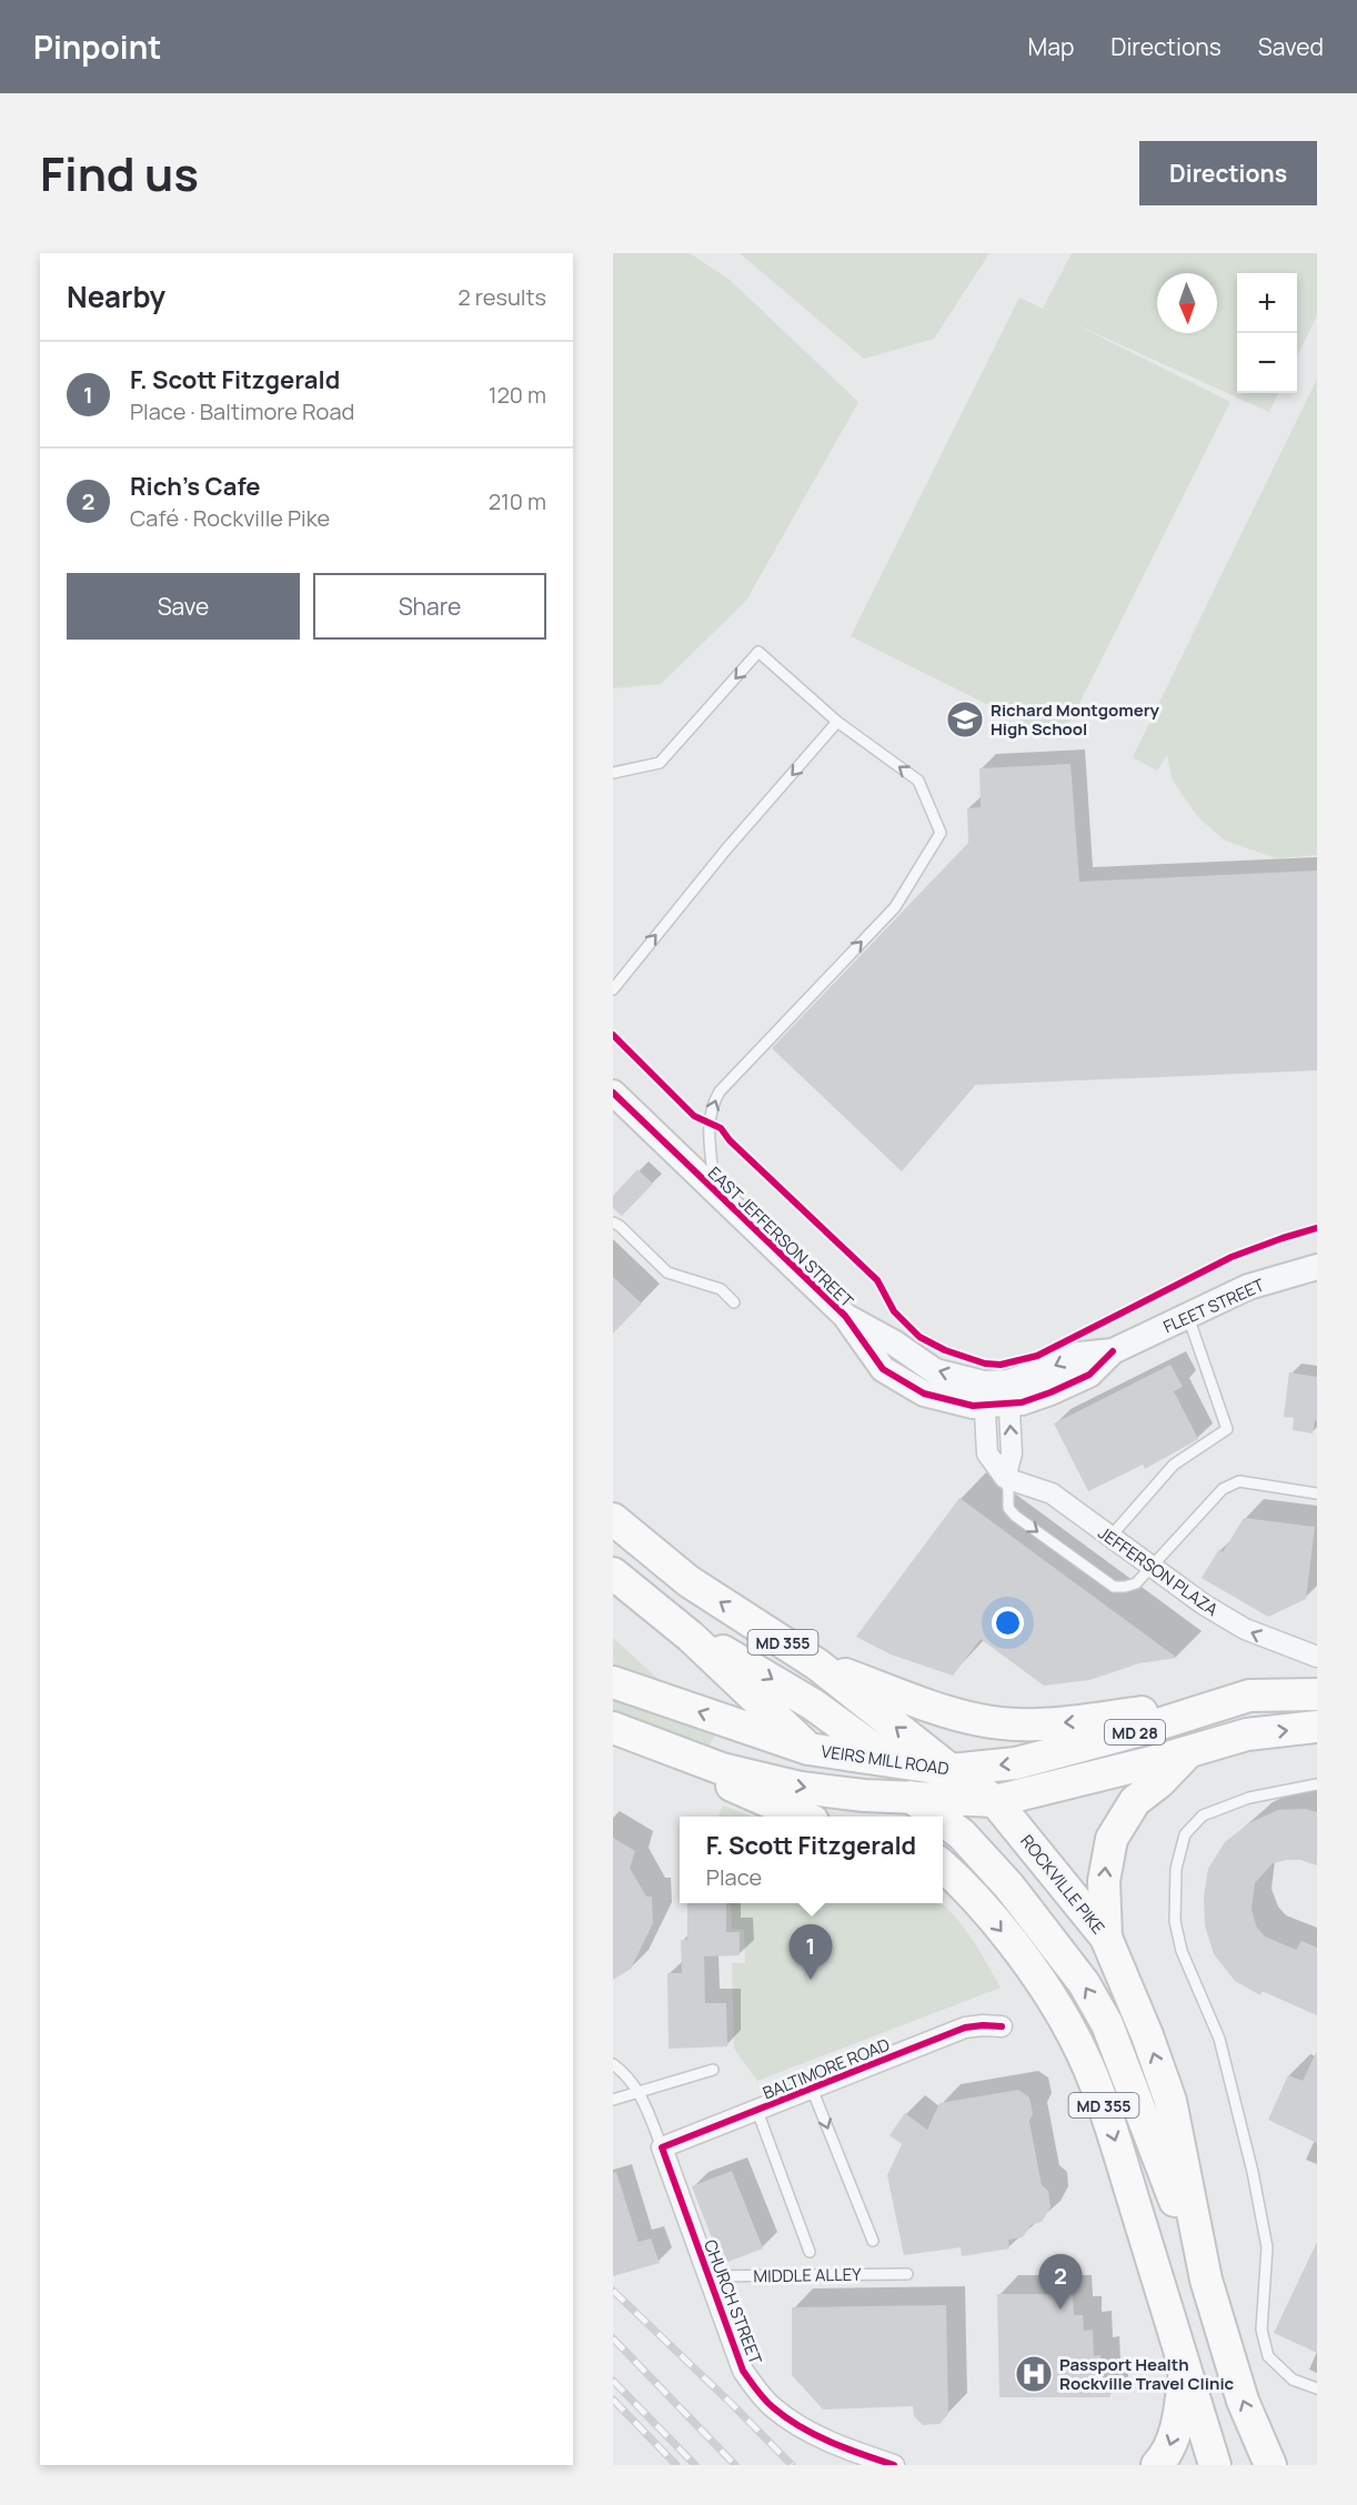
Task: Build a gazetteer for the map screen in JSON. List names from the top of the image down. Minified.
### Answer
{"streets":{"main road":["MD 355","MD 28","VEIRS MILL ROAD","ROCKVILLE PIKE"],"street":["EAST JEFFERSON STREET","FLEET STREET","JEFFERSON PLAZA","BALTIMORE ROAD","CHURCH STREET"],"lane":["MIDDLE ALLEY"]},"crossings":[["EAST JEFFERSON STREET","FLEET STREET"],["VEIRS MILL ROAD","ROCKVILLE PIKE"],["BALTIMORE ROAD","CHURCH STREET"],["MIDDLE ALLEY","CHURCH STREET"]],"one_way":["JEFFERSON PLAZA"],"places":{"school or university":["Richard Montgomery High School"],"hospital":["Passport Health Rockville Travel Clinic"]},"north":"bottom","page":{"header":"Pinpoint","nav":["Map","Directions","Saved"],"title":"Find us","buttons":["Directions",["Save","Share"]],"heading":["Nearby","2 results"],"map_buttons":["+","−"],"list":[{"mark":"1","name":"F. Scott Fitzgerald","note":"Place · Baltimore Road","value":"120 m"},{"mark":"2","name":"Rich's Cafe","note":"Café · Rockville Pike","value":"210 m"}],"popup":["F. Scott Fitzgerald","Place"],"pins":["1","2"]}}
